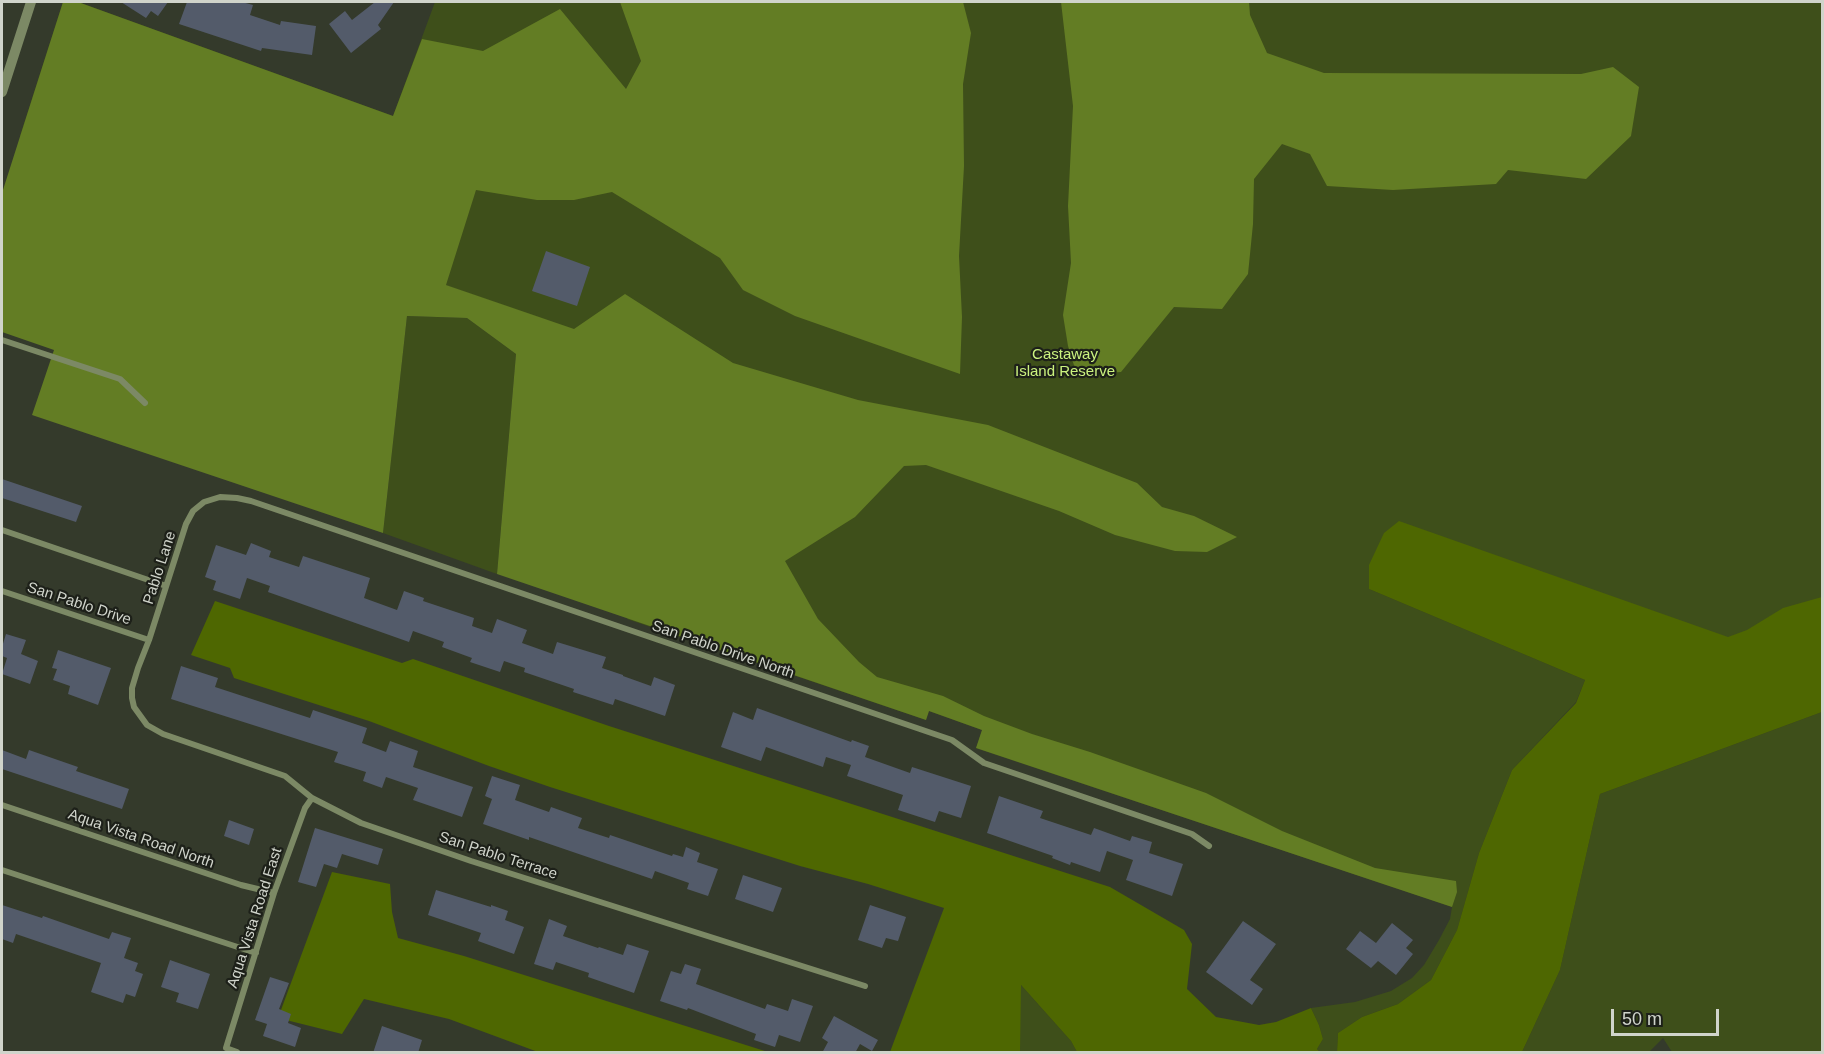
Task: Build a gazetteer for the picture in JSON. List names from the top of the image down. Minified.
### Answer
{"streets":{"street":["Pablo Lane","San Pablo Drive","San Pablo Drive North","Aqua Vista Road North","San Pablo Terrace","Aqua Vista Road East"]},"crossings":[["Pablo Lane","San Pablo Drive"],["Pablo Lane","San Pablo Drive North"],["Pablo Lane","San Pablo Terrace"],["Aqua Vista Road North","Aqua Vista Road East"],["San Pablo Terrace","Aqua Vista Road East"]],"parks":["Castaway Island Reserve"],"scale_bar":"50 m"}
